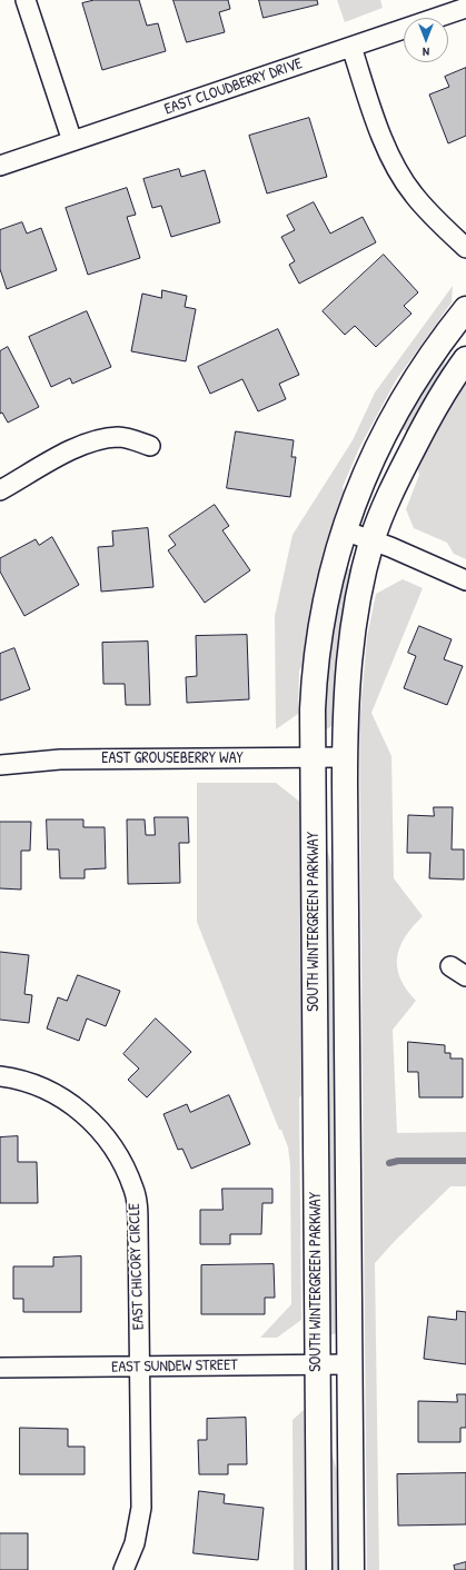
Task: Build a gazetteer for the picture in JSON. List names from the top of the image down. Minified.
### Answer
{"streets":{"street":["EAST CLOUDBERRY DRIVE","EAST GROUSEBERRY WAY","SOUTH WINTERGREEN PARKWAY","EAST CHICORY CIRCLE","EAST SUNDEW STREET"]},"crossings":[["EAST GROUSEBERRY WAY","SOUTH WINTERGREEN PARKWAY"],["SOUTH WINTERGREEN PARKWAY","EAST SUNDEW STREET"],["EAST CHICORY CIRCLE","EAST SUNDEW STREET"]],"north":"bottom"}
